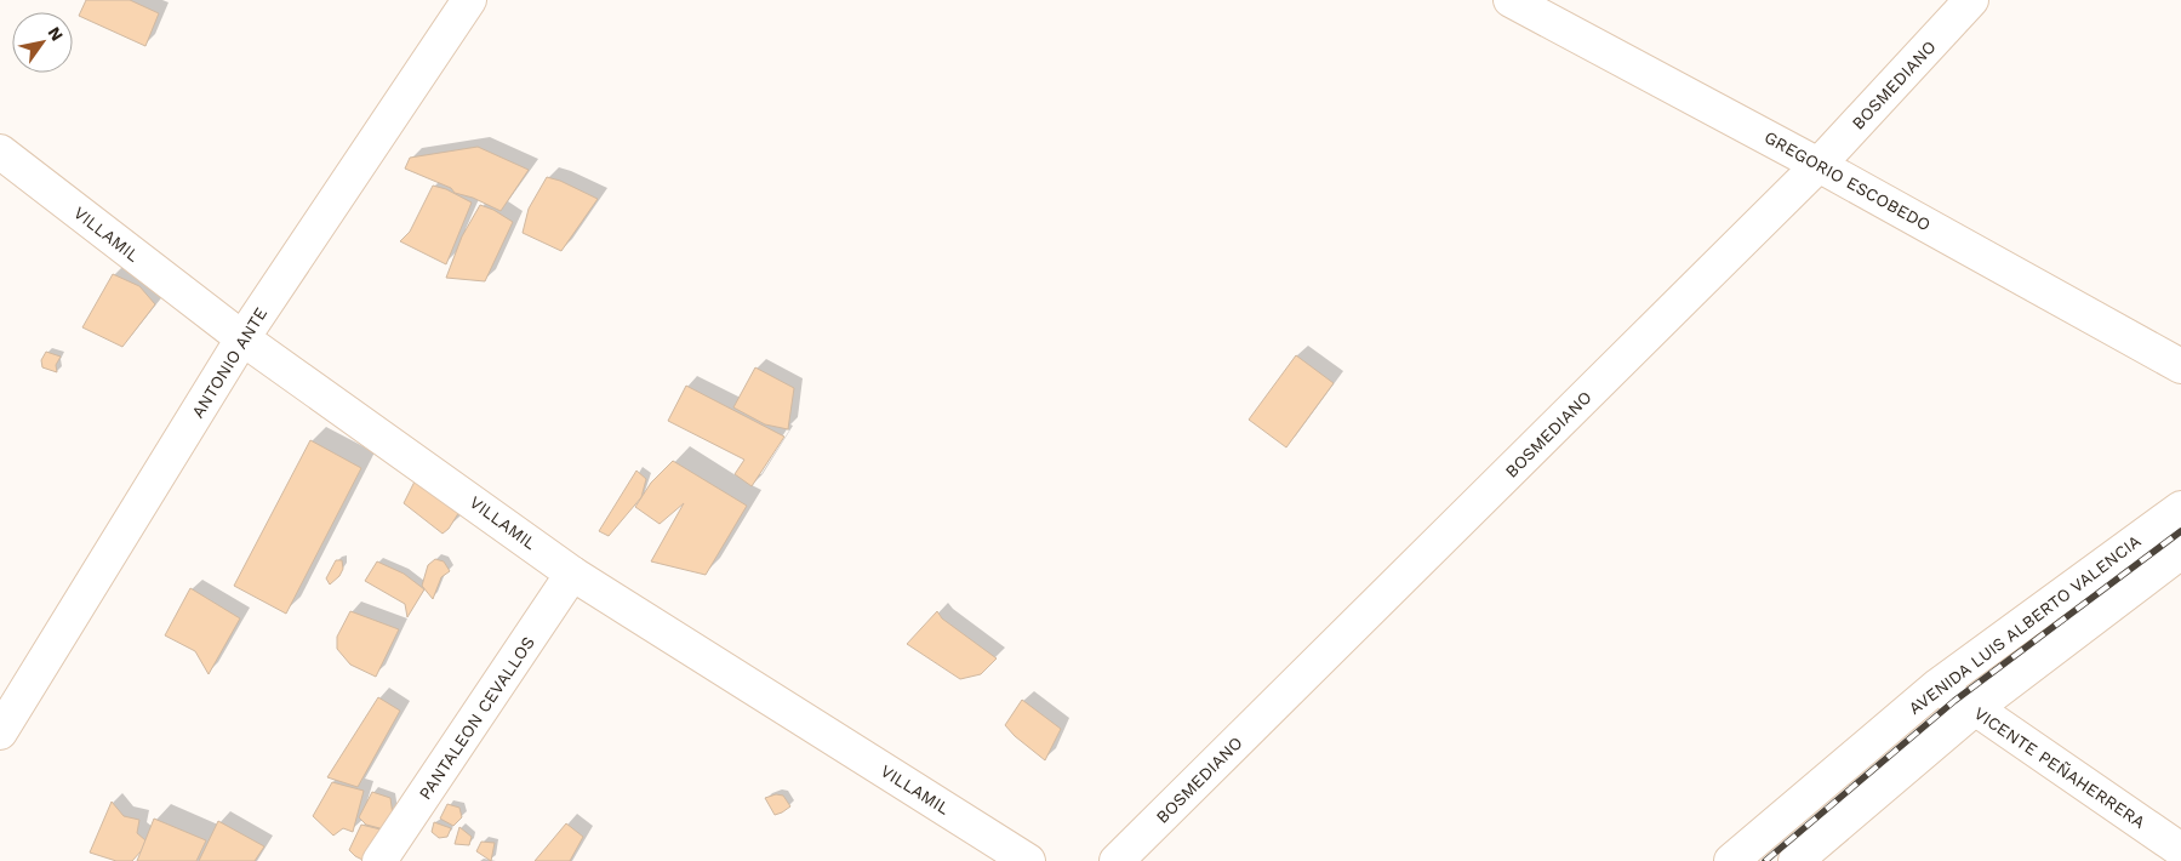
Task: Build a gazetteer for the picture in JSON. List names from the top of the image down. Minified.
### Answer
{"streets":{"street":["BOSMEDIANO","GREGORIO ESCOBEDO","VILLAMIL","ANTONIO ANTE","AVENIDA LUIS ALBERTO VALENCIA","PANTALEON CEVALLOS","VICENTE PEÑAHERRERA"]},"crossings":[["BOSMEDIANO","GREGORIO ESCOBEDO"],["VILLAMIL","ANTONIO ANTE"],["VILLAMIL","PANTALEON CEVALLOS"],["AVENIDA LUIS ALBERTO VALENCIA","VICENTE PEÑAHERRERA"]],"north":"top right"}
